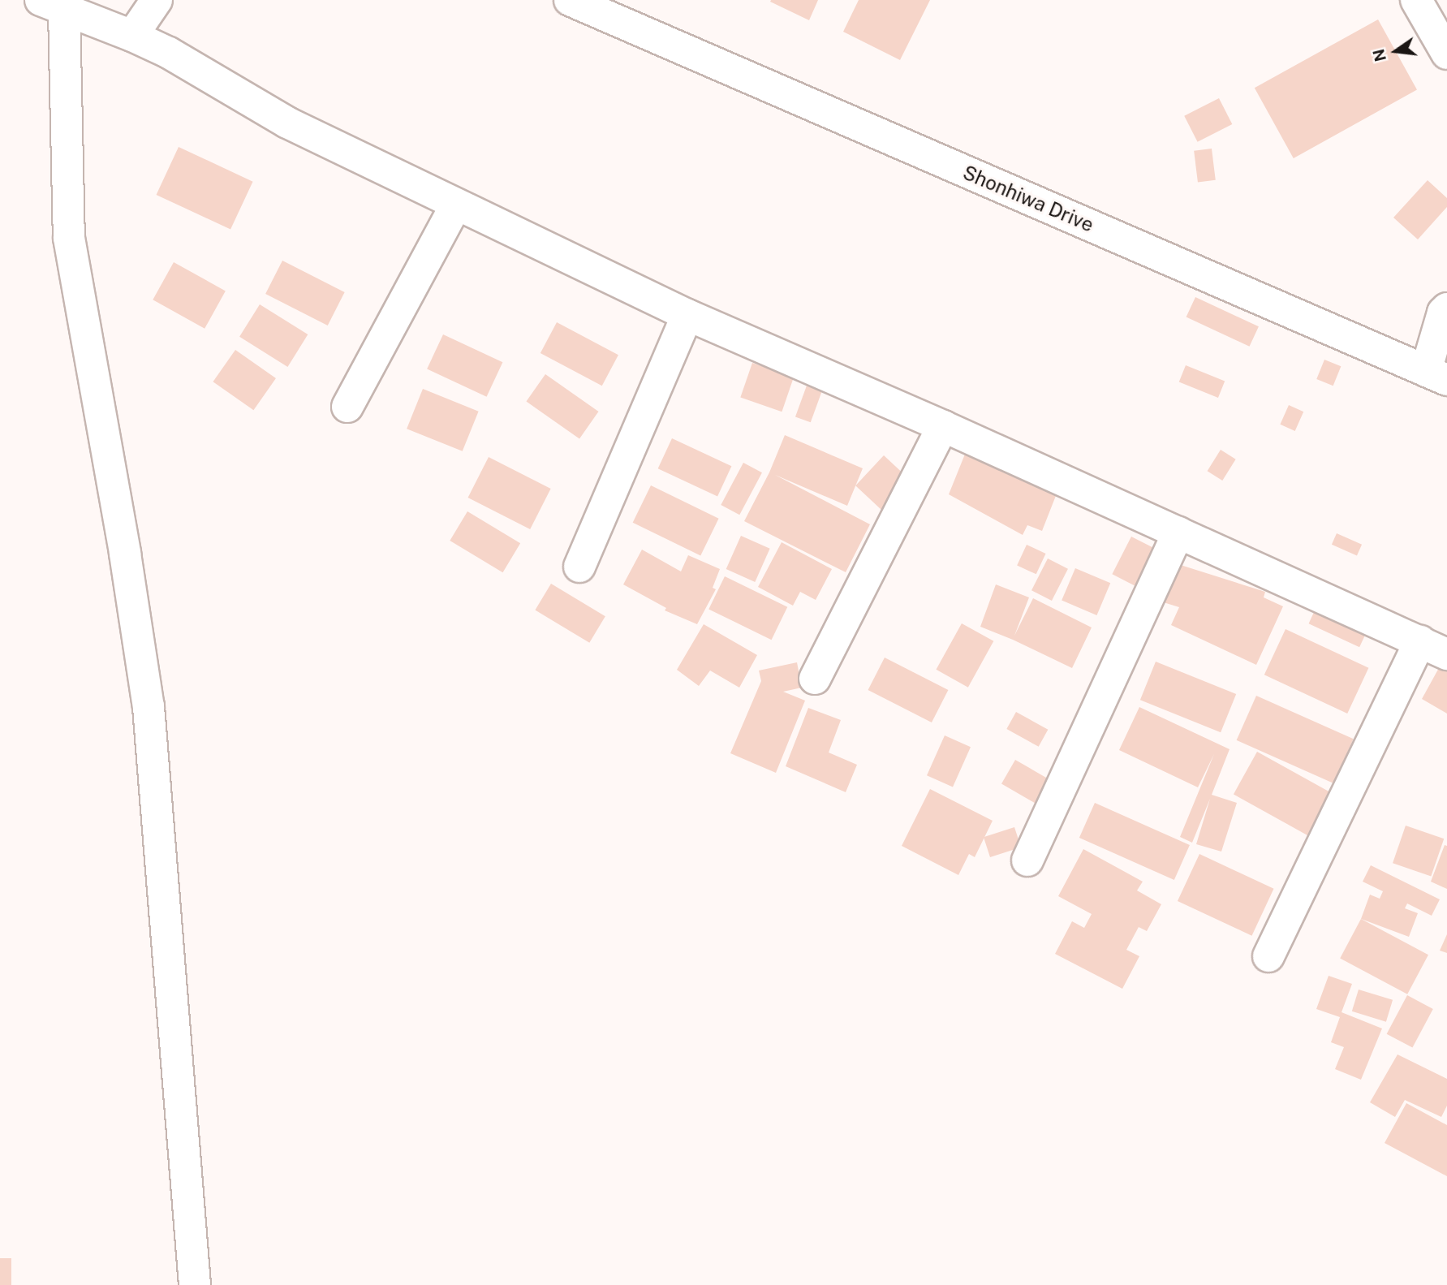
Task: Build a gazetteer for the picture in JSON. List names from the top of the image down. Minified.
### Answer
{"streets":{"street":["Shonhiwa Drive"]},"north":"left"}
